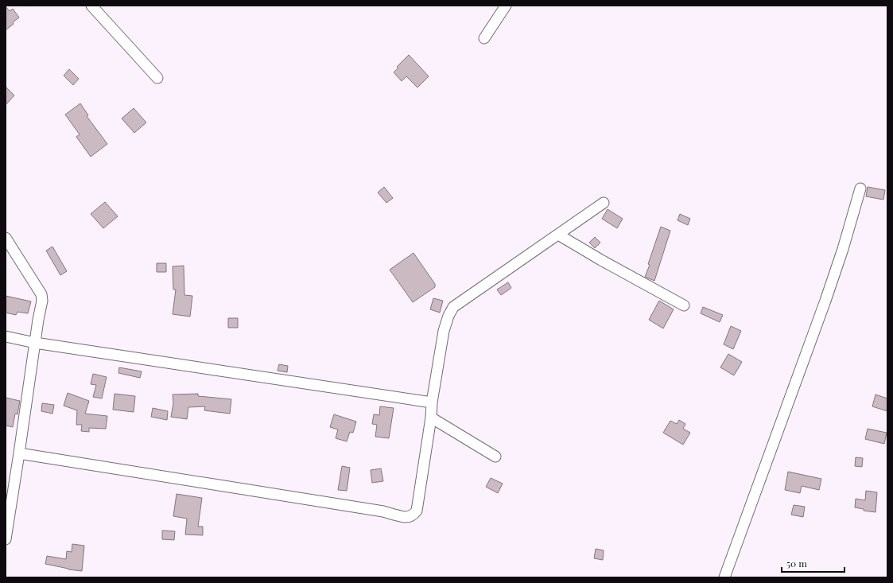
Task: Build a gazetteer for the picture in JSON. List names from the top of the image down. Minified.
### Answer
{"scale_bar":"50 m"}
